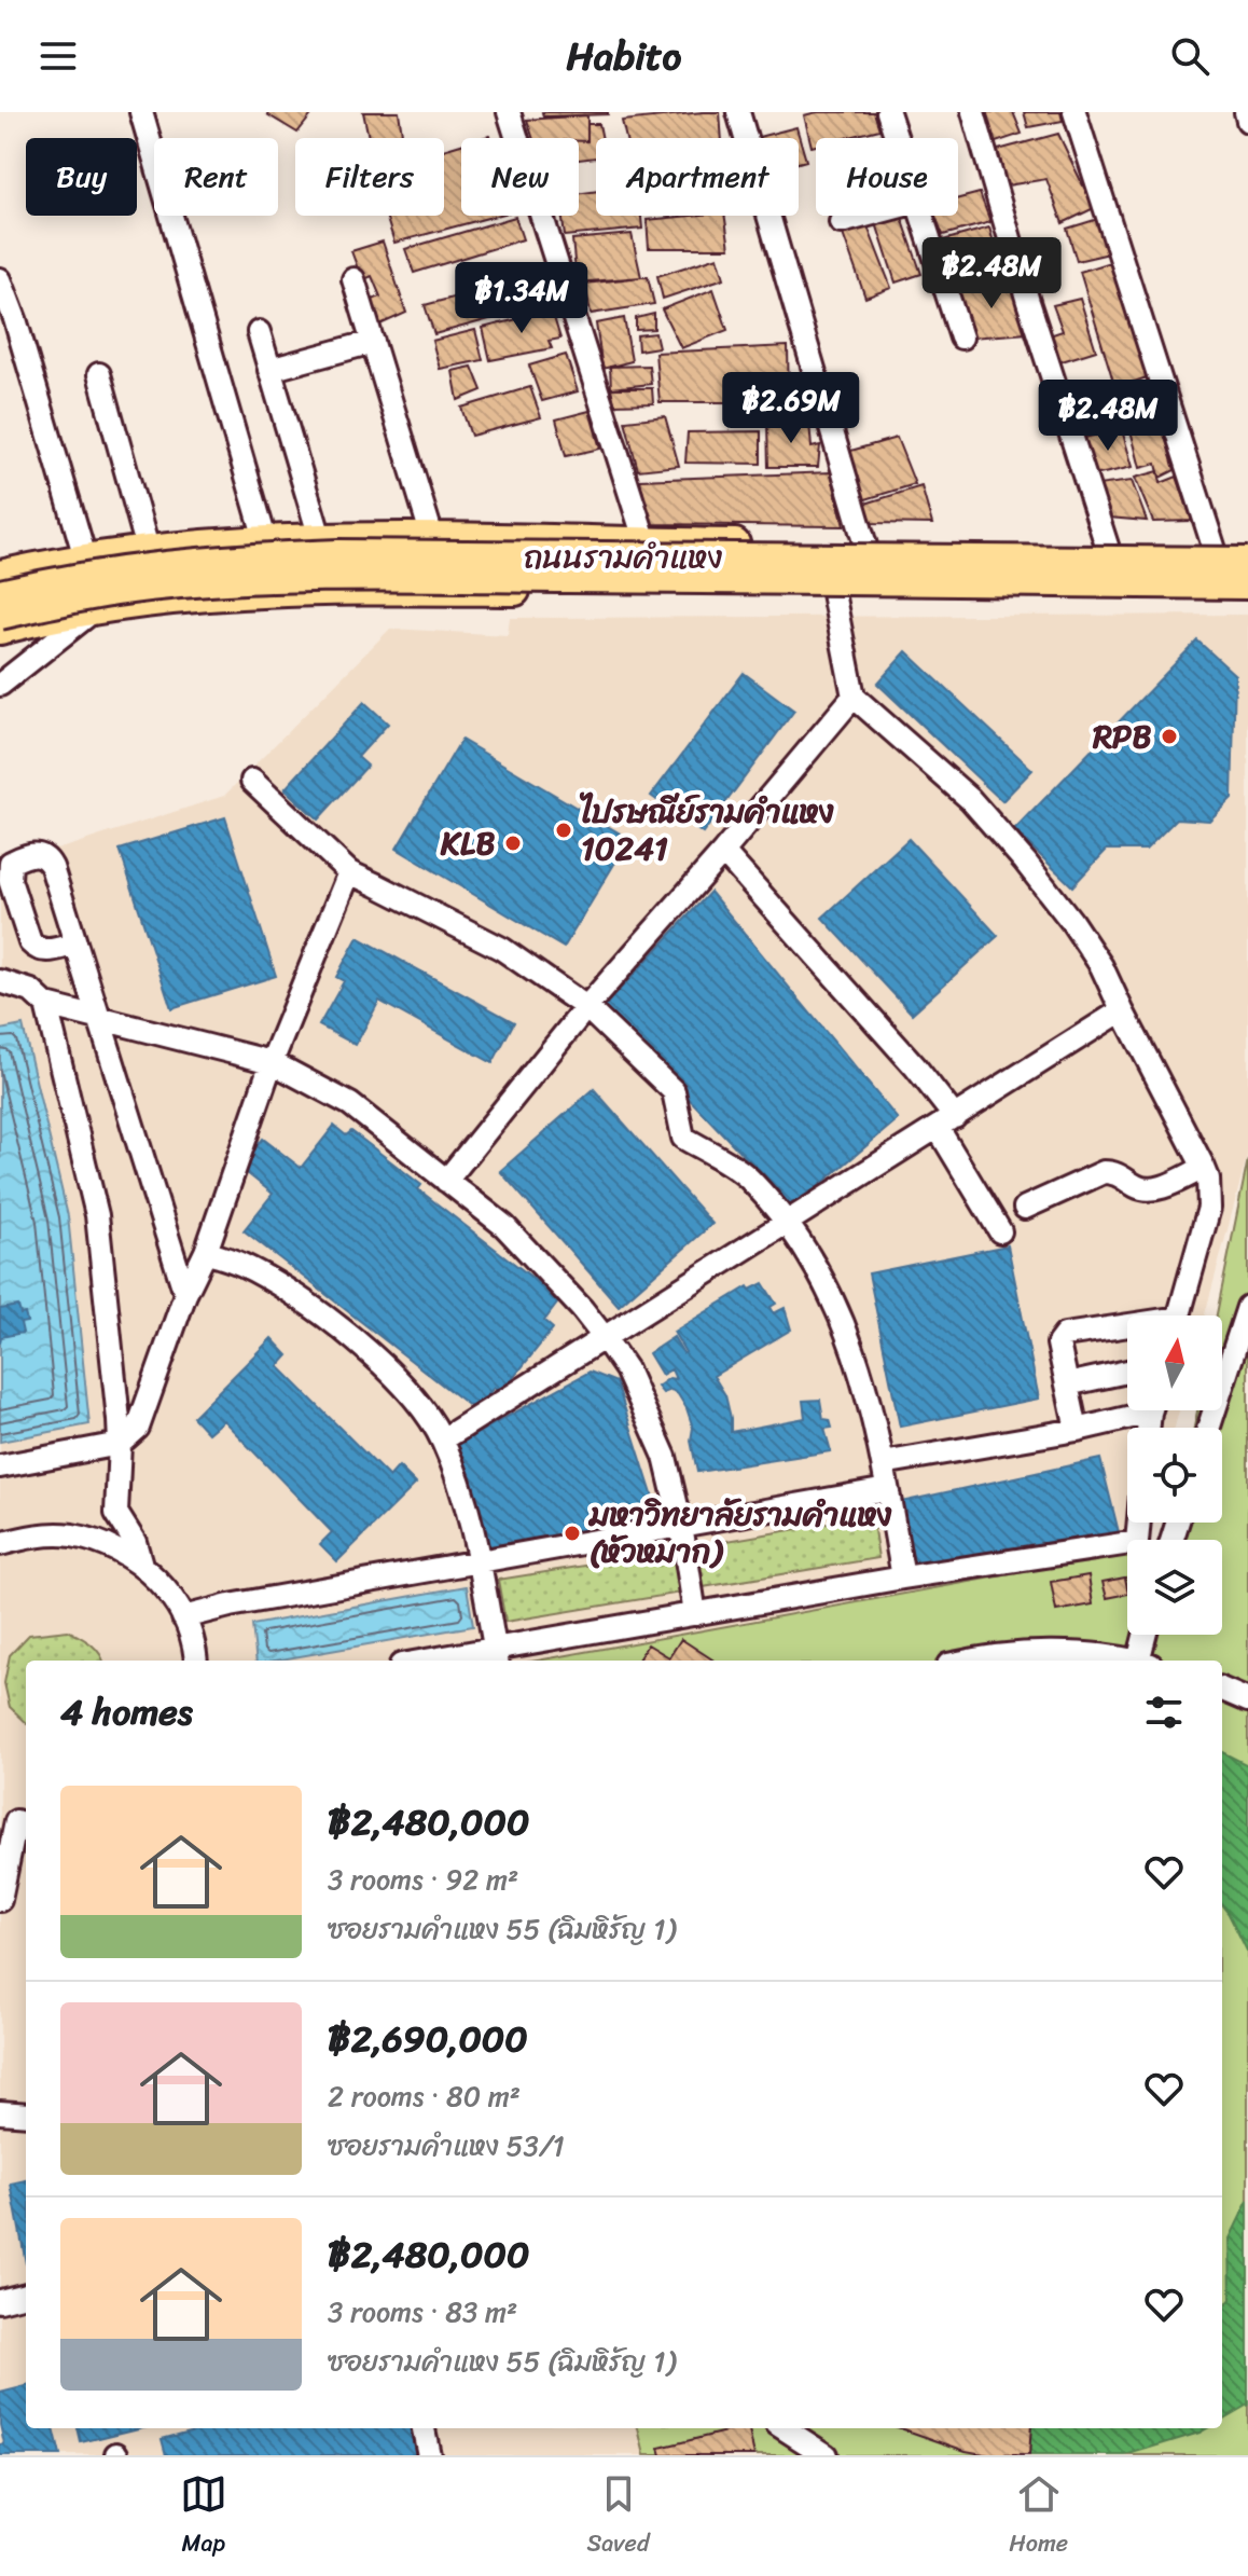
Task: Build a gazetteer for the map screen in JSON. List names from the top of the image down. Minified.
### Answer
{"streets":{"main road":["ถนนรามคำแหง"]},"places":["RPB","ไปรษณีย์รามคำแหง 10241","KLB","มหาวิทยาลัยรามคำแหง (หัวหมาก)"],"north":"top","page":{"header":"Habito","chip":["Buy","Rent","Filters","New","Apartment","House"],"price":["฿2.48M","฿1.34M","฿2.69M","฿2.48M"],"heading":"4 homes","list":[{"name":"฿2,480,000","note":"3 rooms · 92 m² · ซอยรามคำแหง 55 (ฉิมหิรัญ 1)"},{"name":"฿2,690,000","note":"2 rooms · 80 m² · ซอยรามคำแหง 53/1"},{"name":"฿2,480,000","note":"3 rooms · 83 m² · ซอยรามคำแหง 55 (ฉิมหิรัญ 1)"}],"tabs":["Map","Saved","Home"]}}
